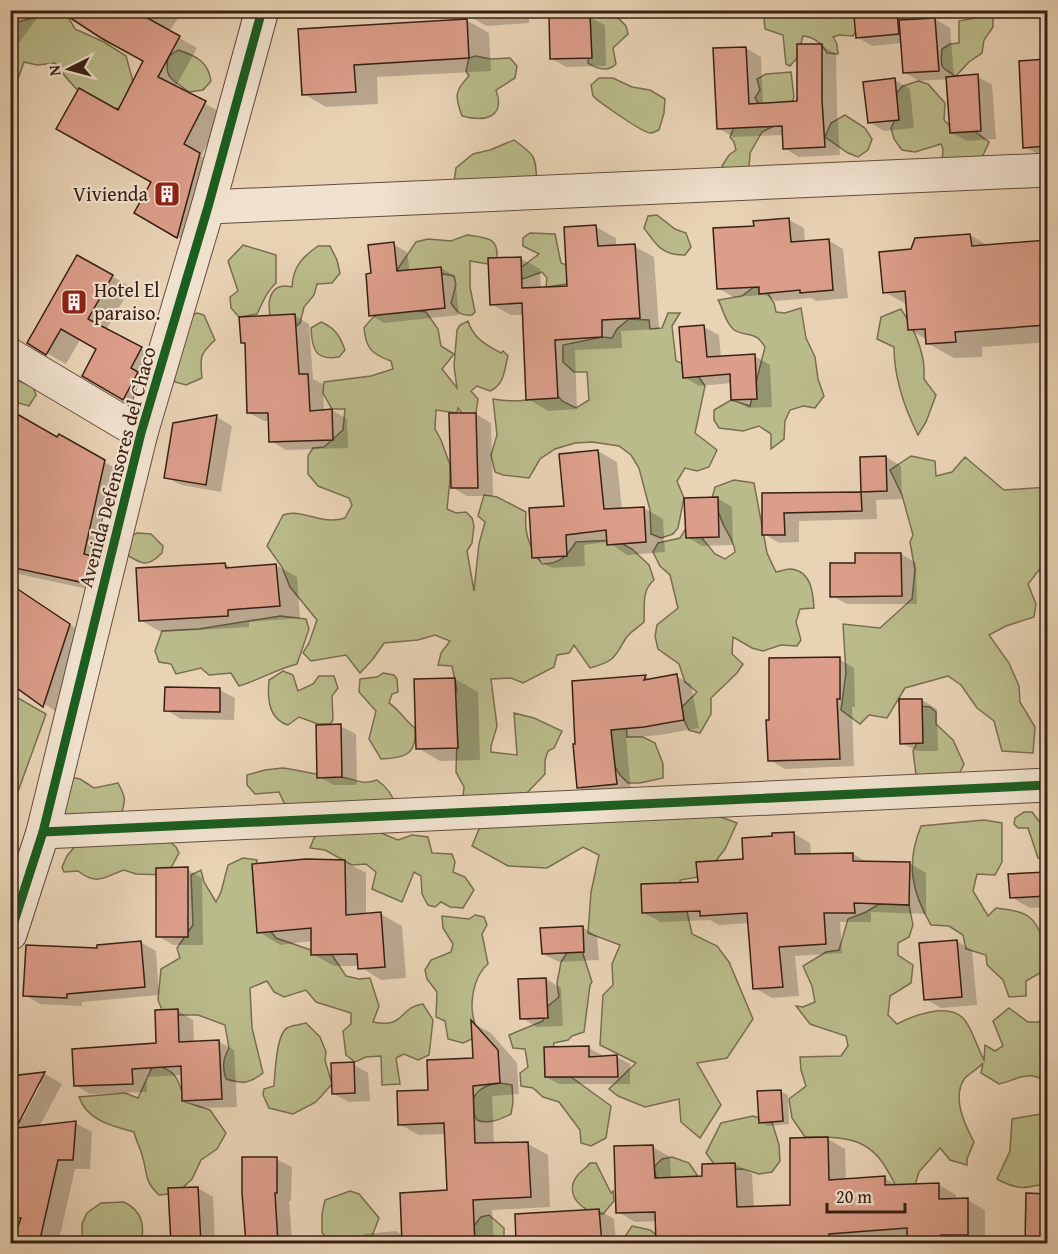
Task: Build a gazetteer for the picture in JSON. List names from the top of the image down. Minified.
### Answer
{"streets":{"street":["Avenida Defensores del Chaco"]},"places":{"building":["Vivienda","Hotel El paraiso."]},"scale_bar":"20 m","north":"left"}
